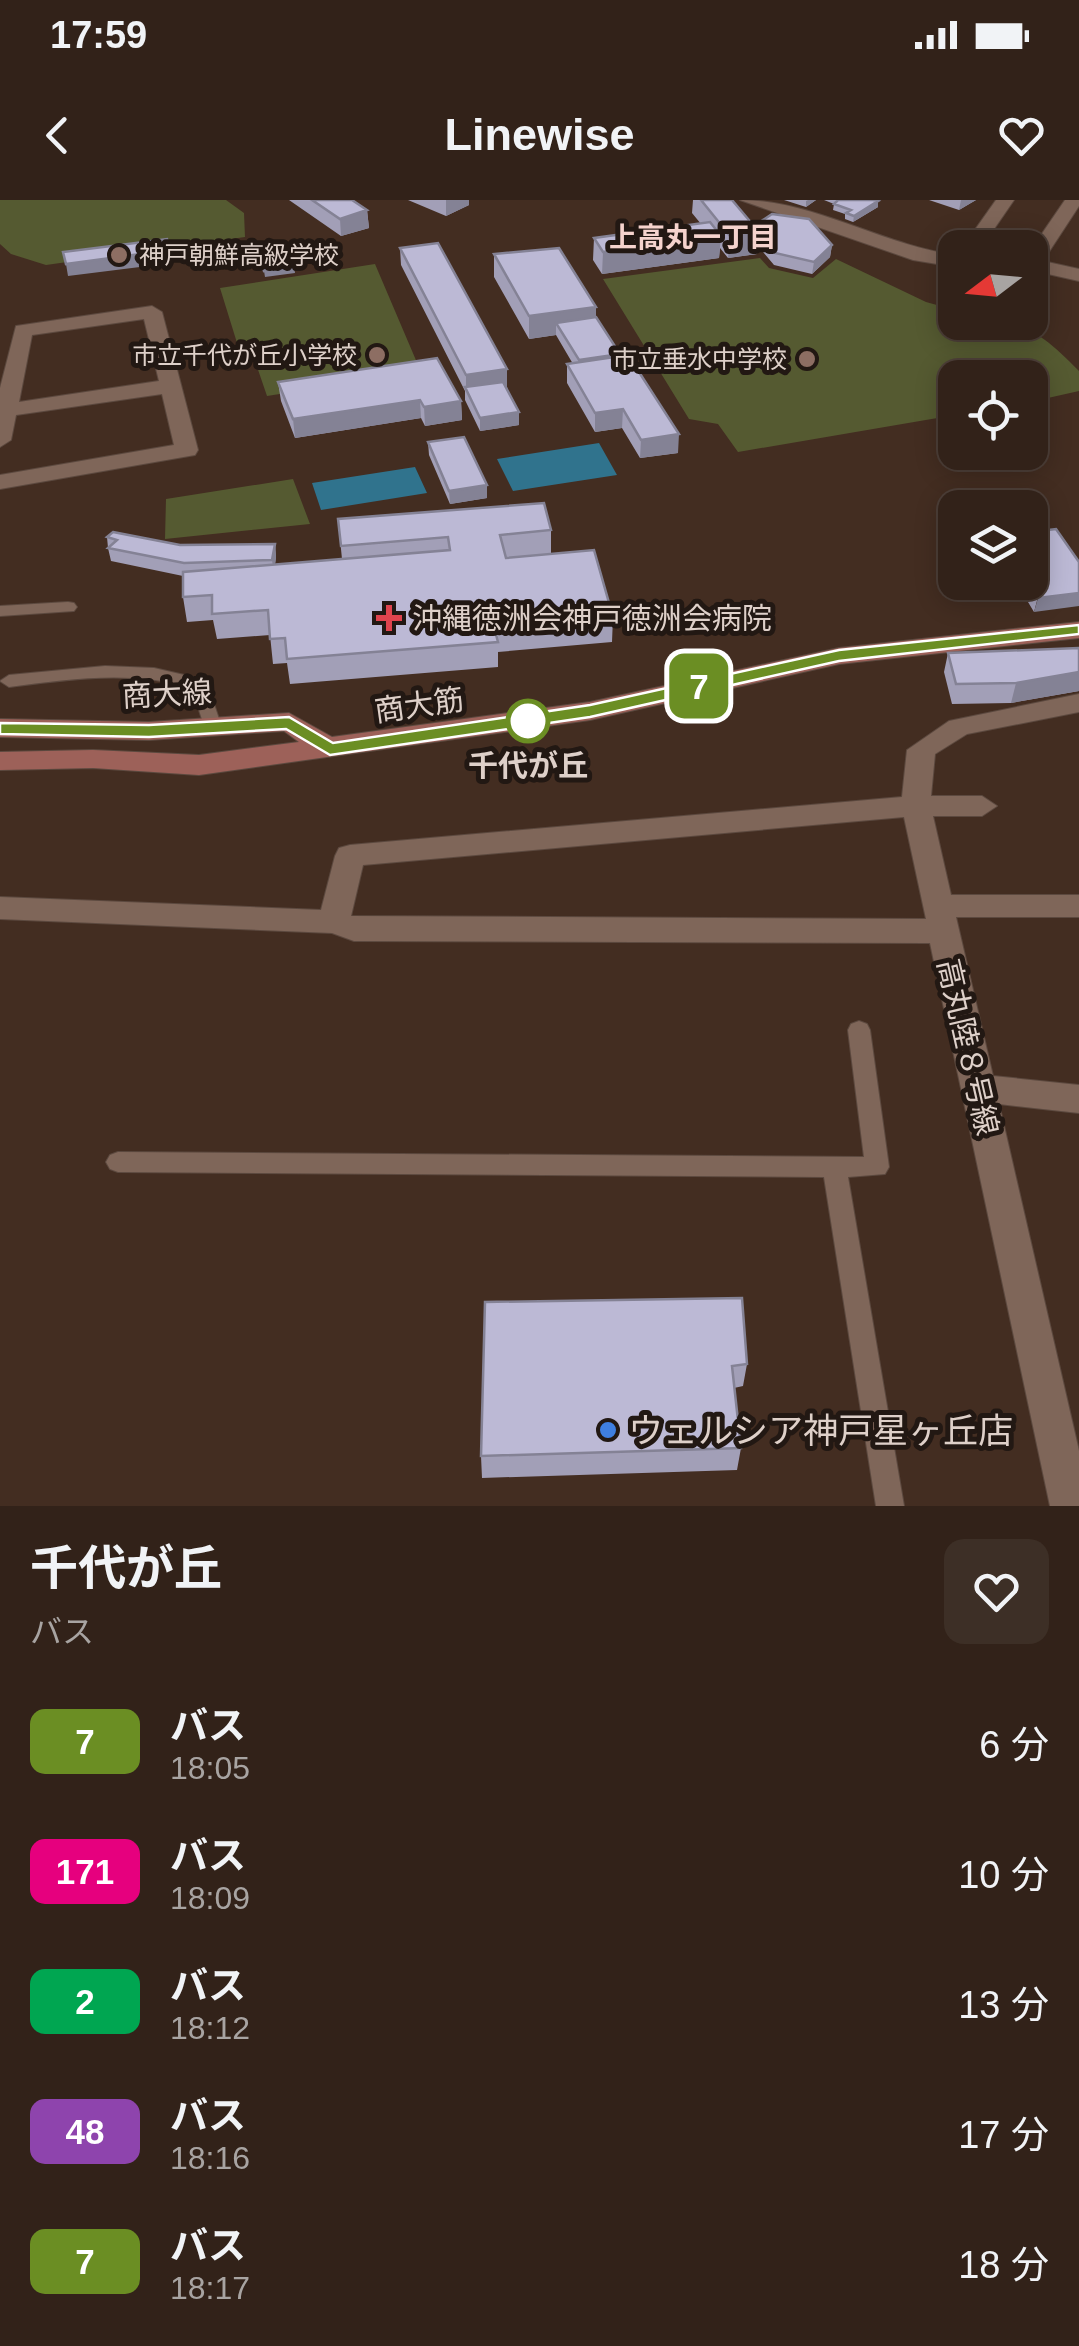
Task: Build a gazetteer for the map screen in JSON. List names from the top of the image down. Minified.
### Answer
{"streets":{"street":["商大線","商大筋","高丸陸８号線"]},"crossings":[["商大線","商大筋"]],"districts":["上高丸一丁目"],"places":{"other":["神戸朝鮮高級学校","市立千代が丘小学校","市立垂水中学校","千代が丘","ウェルシア神戸星ヶ丘店"],"health":["沖縄徳洲会神戸徳洲会病院"]},"lines":["bus line 7"],"north":"left","page":{"status":"17:59","header":"Linewise","on_map":"7","heading":["千代が丘","バス"],"list":[{"mark":"7","name":"バス","note":"18:05","value":"6 分"},{"mark":"171","name":"バス","note":"18:09","value":"10 分"},{"mark":"2","name":"バス","note":"18:12","value":"13 分"},{"mark":"48","name":"バス","note":"18:16","value":"17 分"},{"mark":"7","name":"バス","note":"18:17","value":"18 分"}]}}
